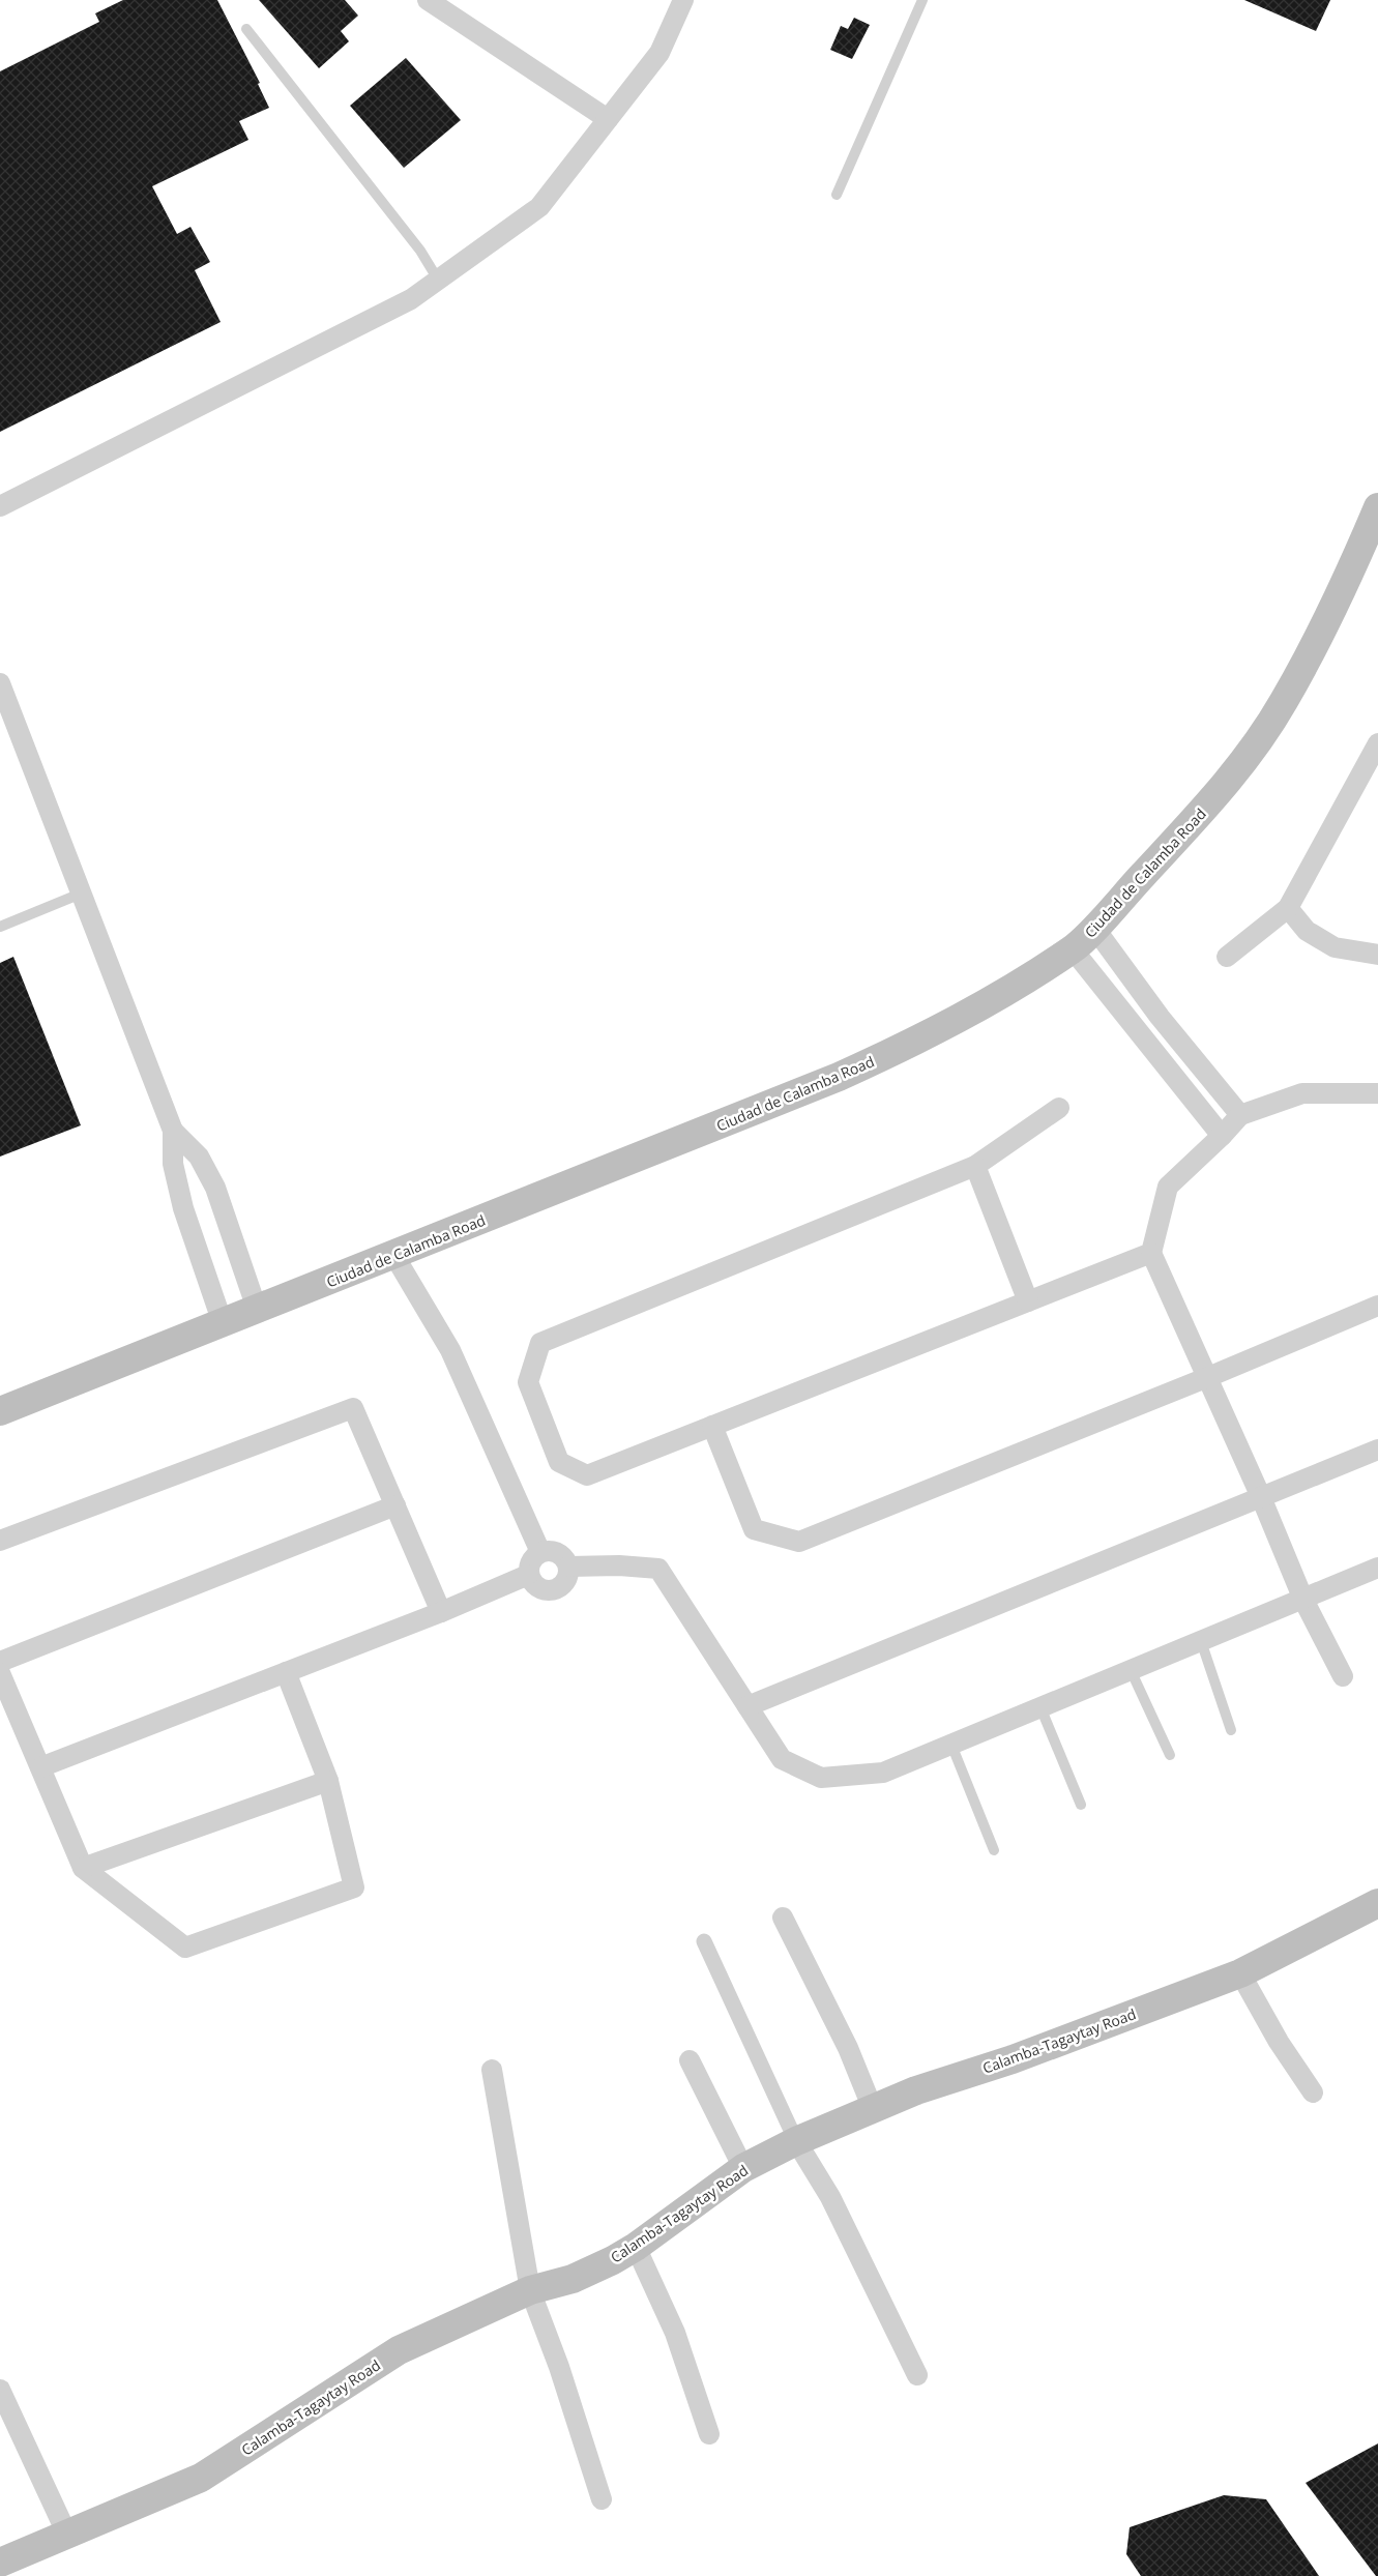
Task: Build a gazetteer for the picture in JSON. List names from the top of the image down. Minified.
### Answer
{"streets":{"main road":["Ciudad de Calamba Road","Calamba-Tagaytay Road"]}}
